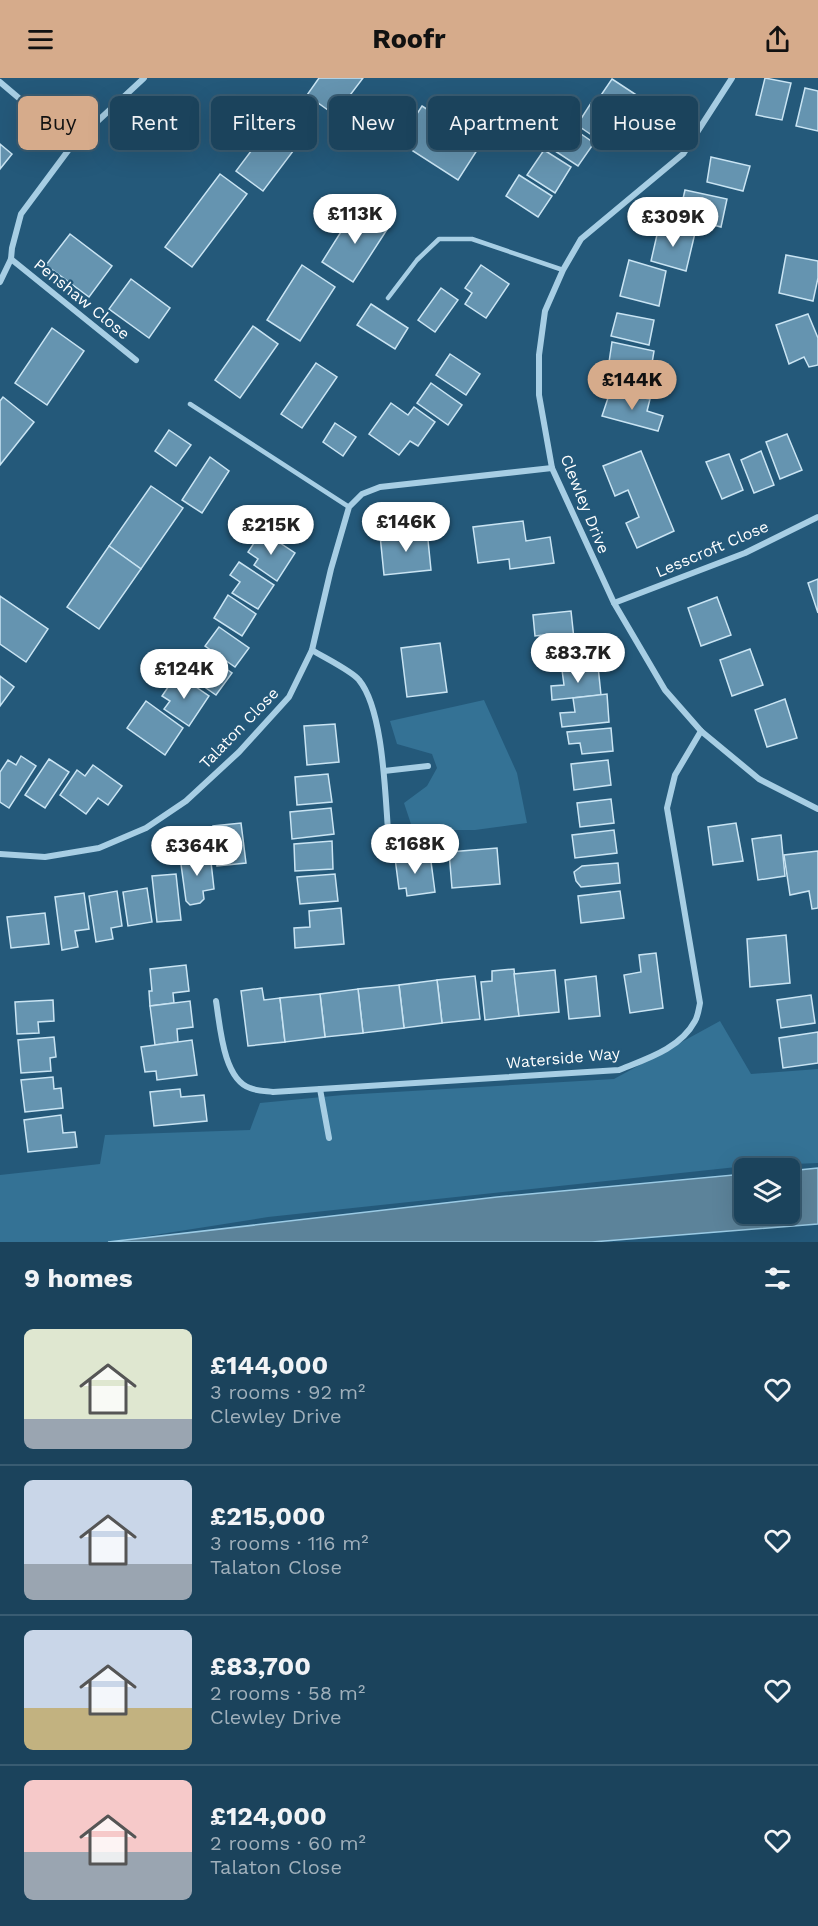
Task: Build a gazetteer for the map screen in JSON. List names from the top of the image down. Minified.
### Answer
{"streets":{"street":["Penshaw Close","Clewley Drive","Lesscroft Close","Talaton Close","Waterside Way"]},"crossings":[["Clewley Drive","Lesscroft Close"],["Clewley Drive","Waterside Way"]],"page":{"header":"Roofr","chip":["Buy","Rent","Filters","New","Apartment","House"],"price":["£113K","£309K","£144K","£146K","£215K","£83.7K","£124K","£168K","£364K"],"heading":"9 homes","list":[{"name":"£144,000","note":"3 rooms · 92 m² · Clewley Drive"},{"name":"£215,000","note":"3 rooms · 116 m² · Talaton Close"},{"name":"£83,700","note":"2 rooms · 58 m² · Clewley Drive"},{"name":"£124,000","note":"2 rooms · 60 m² · Talaton Close"}]}}
